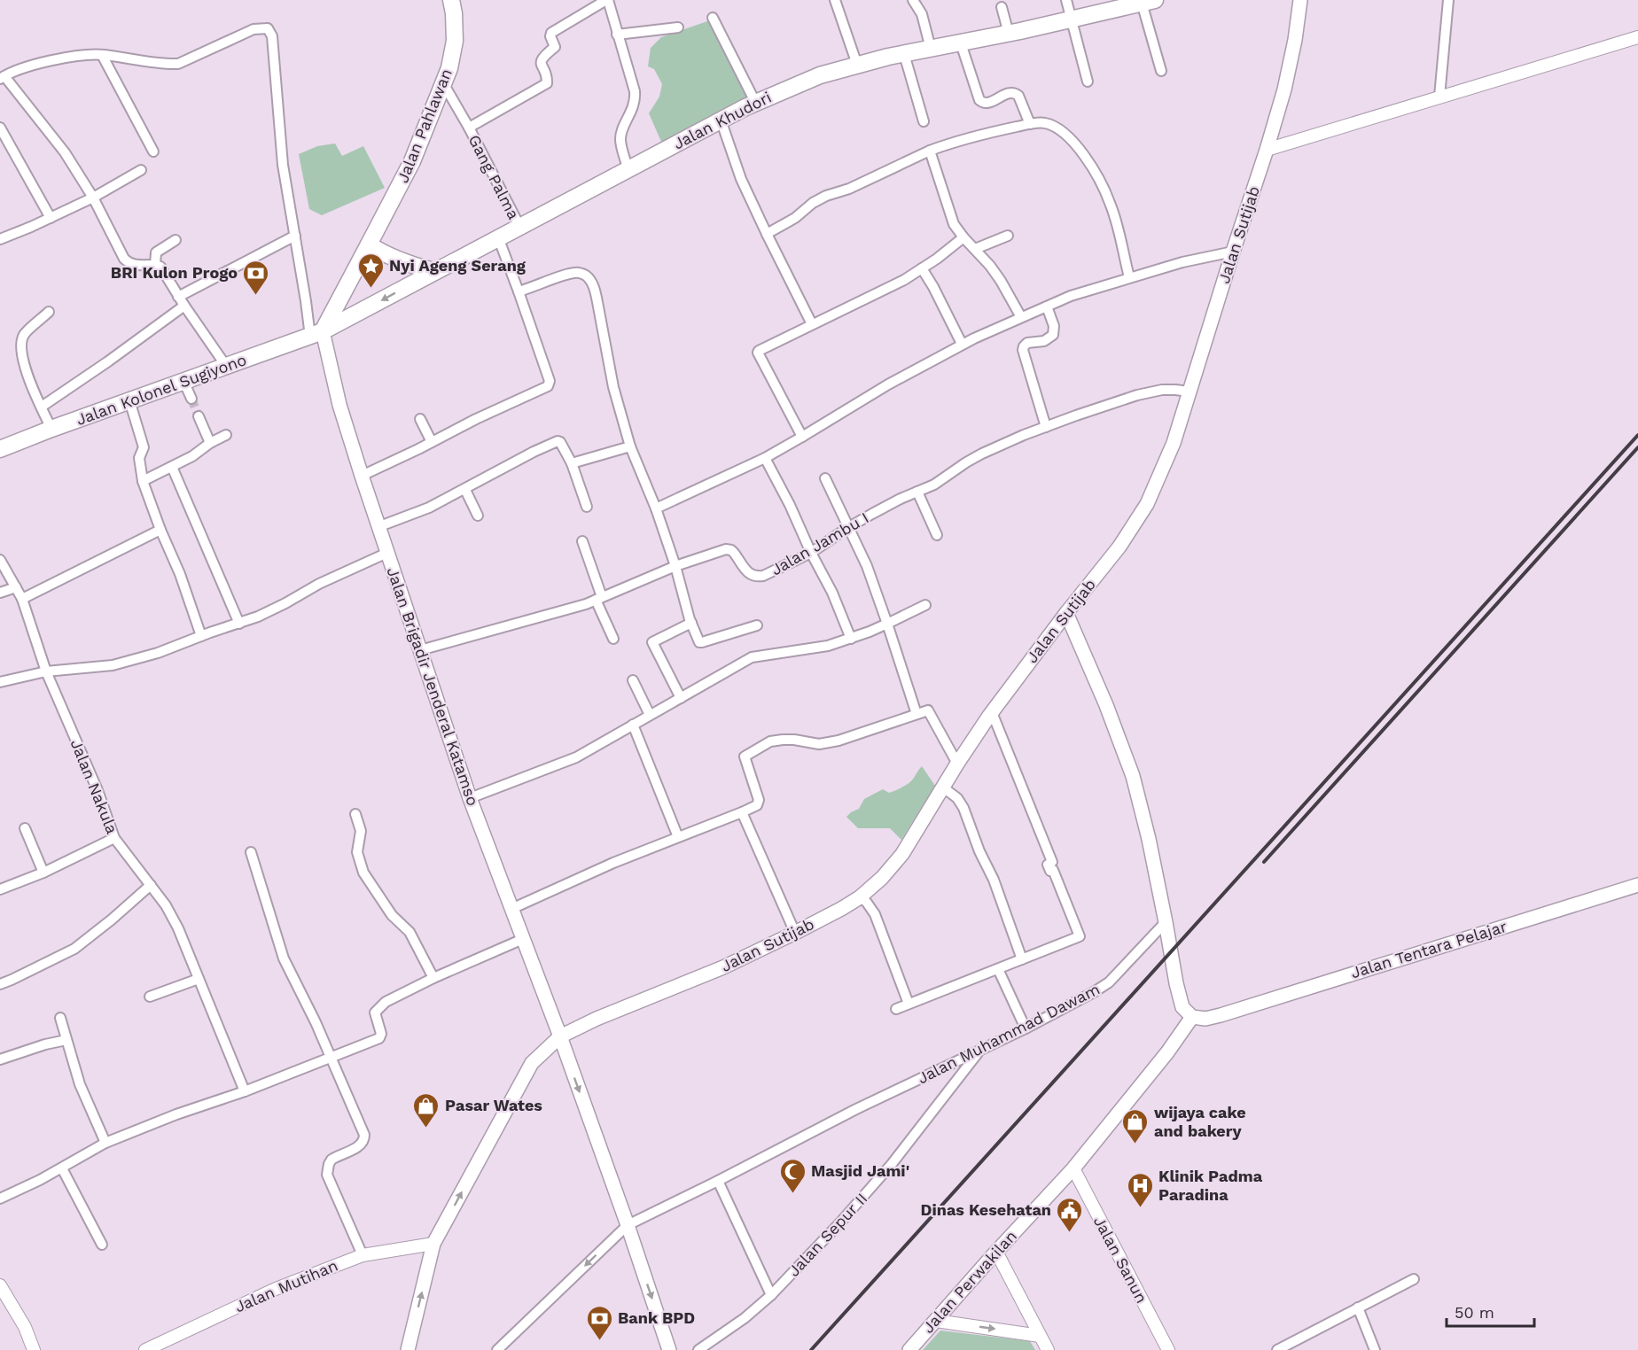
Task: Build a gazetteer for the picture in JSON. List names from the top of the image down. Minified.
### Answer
{"streets":{"main road":["Jalan Khudori","Jalan Pahlawan","Jalan Sutijab","Jalan Kolonel Sugiyono","Jalan Brigadir Jenderal Katamso","Jalan Tentara Pelajar","Jalan Perwakilan"],"street":["Gang Palma","Jalan Jambu I","Jalan Nakula","Jalan Muhammad Dawam","Jalan Sepur II","Jalan Sanun","Jalan Mutihan"]},"crossings":[["Jalan Khudori","Jalan Pahlawan"],["Jalan Khudori","Gang Palma"],["Jalan Khudori","Jalan Kolonel Sugiyono"],["Jalan Khudori","Jalan Brigadir Jenderal Katamso"],["Jalan Pahlawan","Gang Palma"],["Jalan Pahlawan","Jalan Kolonel Sugiyono"],["Jalan Pahlawan","Jalan Brigadir Jenderal Katamso"],["Jalan Sutijab","Jalan Jambu I"],["Jalan Sutijab","Jalan Brigadir Jenderal Katamso"],["Jalan Sutijab","Jalan Mutihan"],["Jalan Kolonel Sugiyono","Jalan Brigadir Jenderal Katamso"],["Jalan Jambu I","Jalan Brigadir Jenderal Katamso"],["Jalan Brigadir Jenderal Katamso","Jalan Muhammad Dawam"],["Jalan Tentara Pelajar","Jalan Perwakilan"],["Jalan Muhammad Dawam","Jalan Sepur II"],["Jalan Sanun","Jalan Perwakilan"]],"places":{"place":["Nyi Ageng Serang"],"bank":["BRI Kulon Progo","Bank BPD"],"shop":["Pasar Wates","wijaya cake and bakery"],"mosque":["Masjid Jami'"],"hospital":["Klinik Padma Paradina"],"public building":["Dinas Kesehatan"]},"scale_bar":"50 m"}
